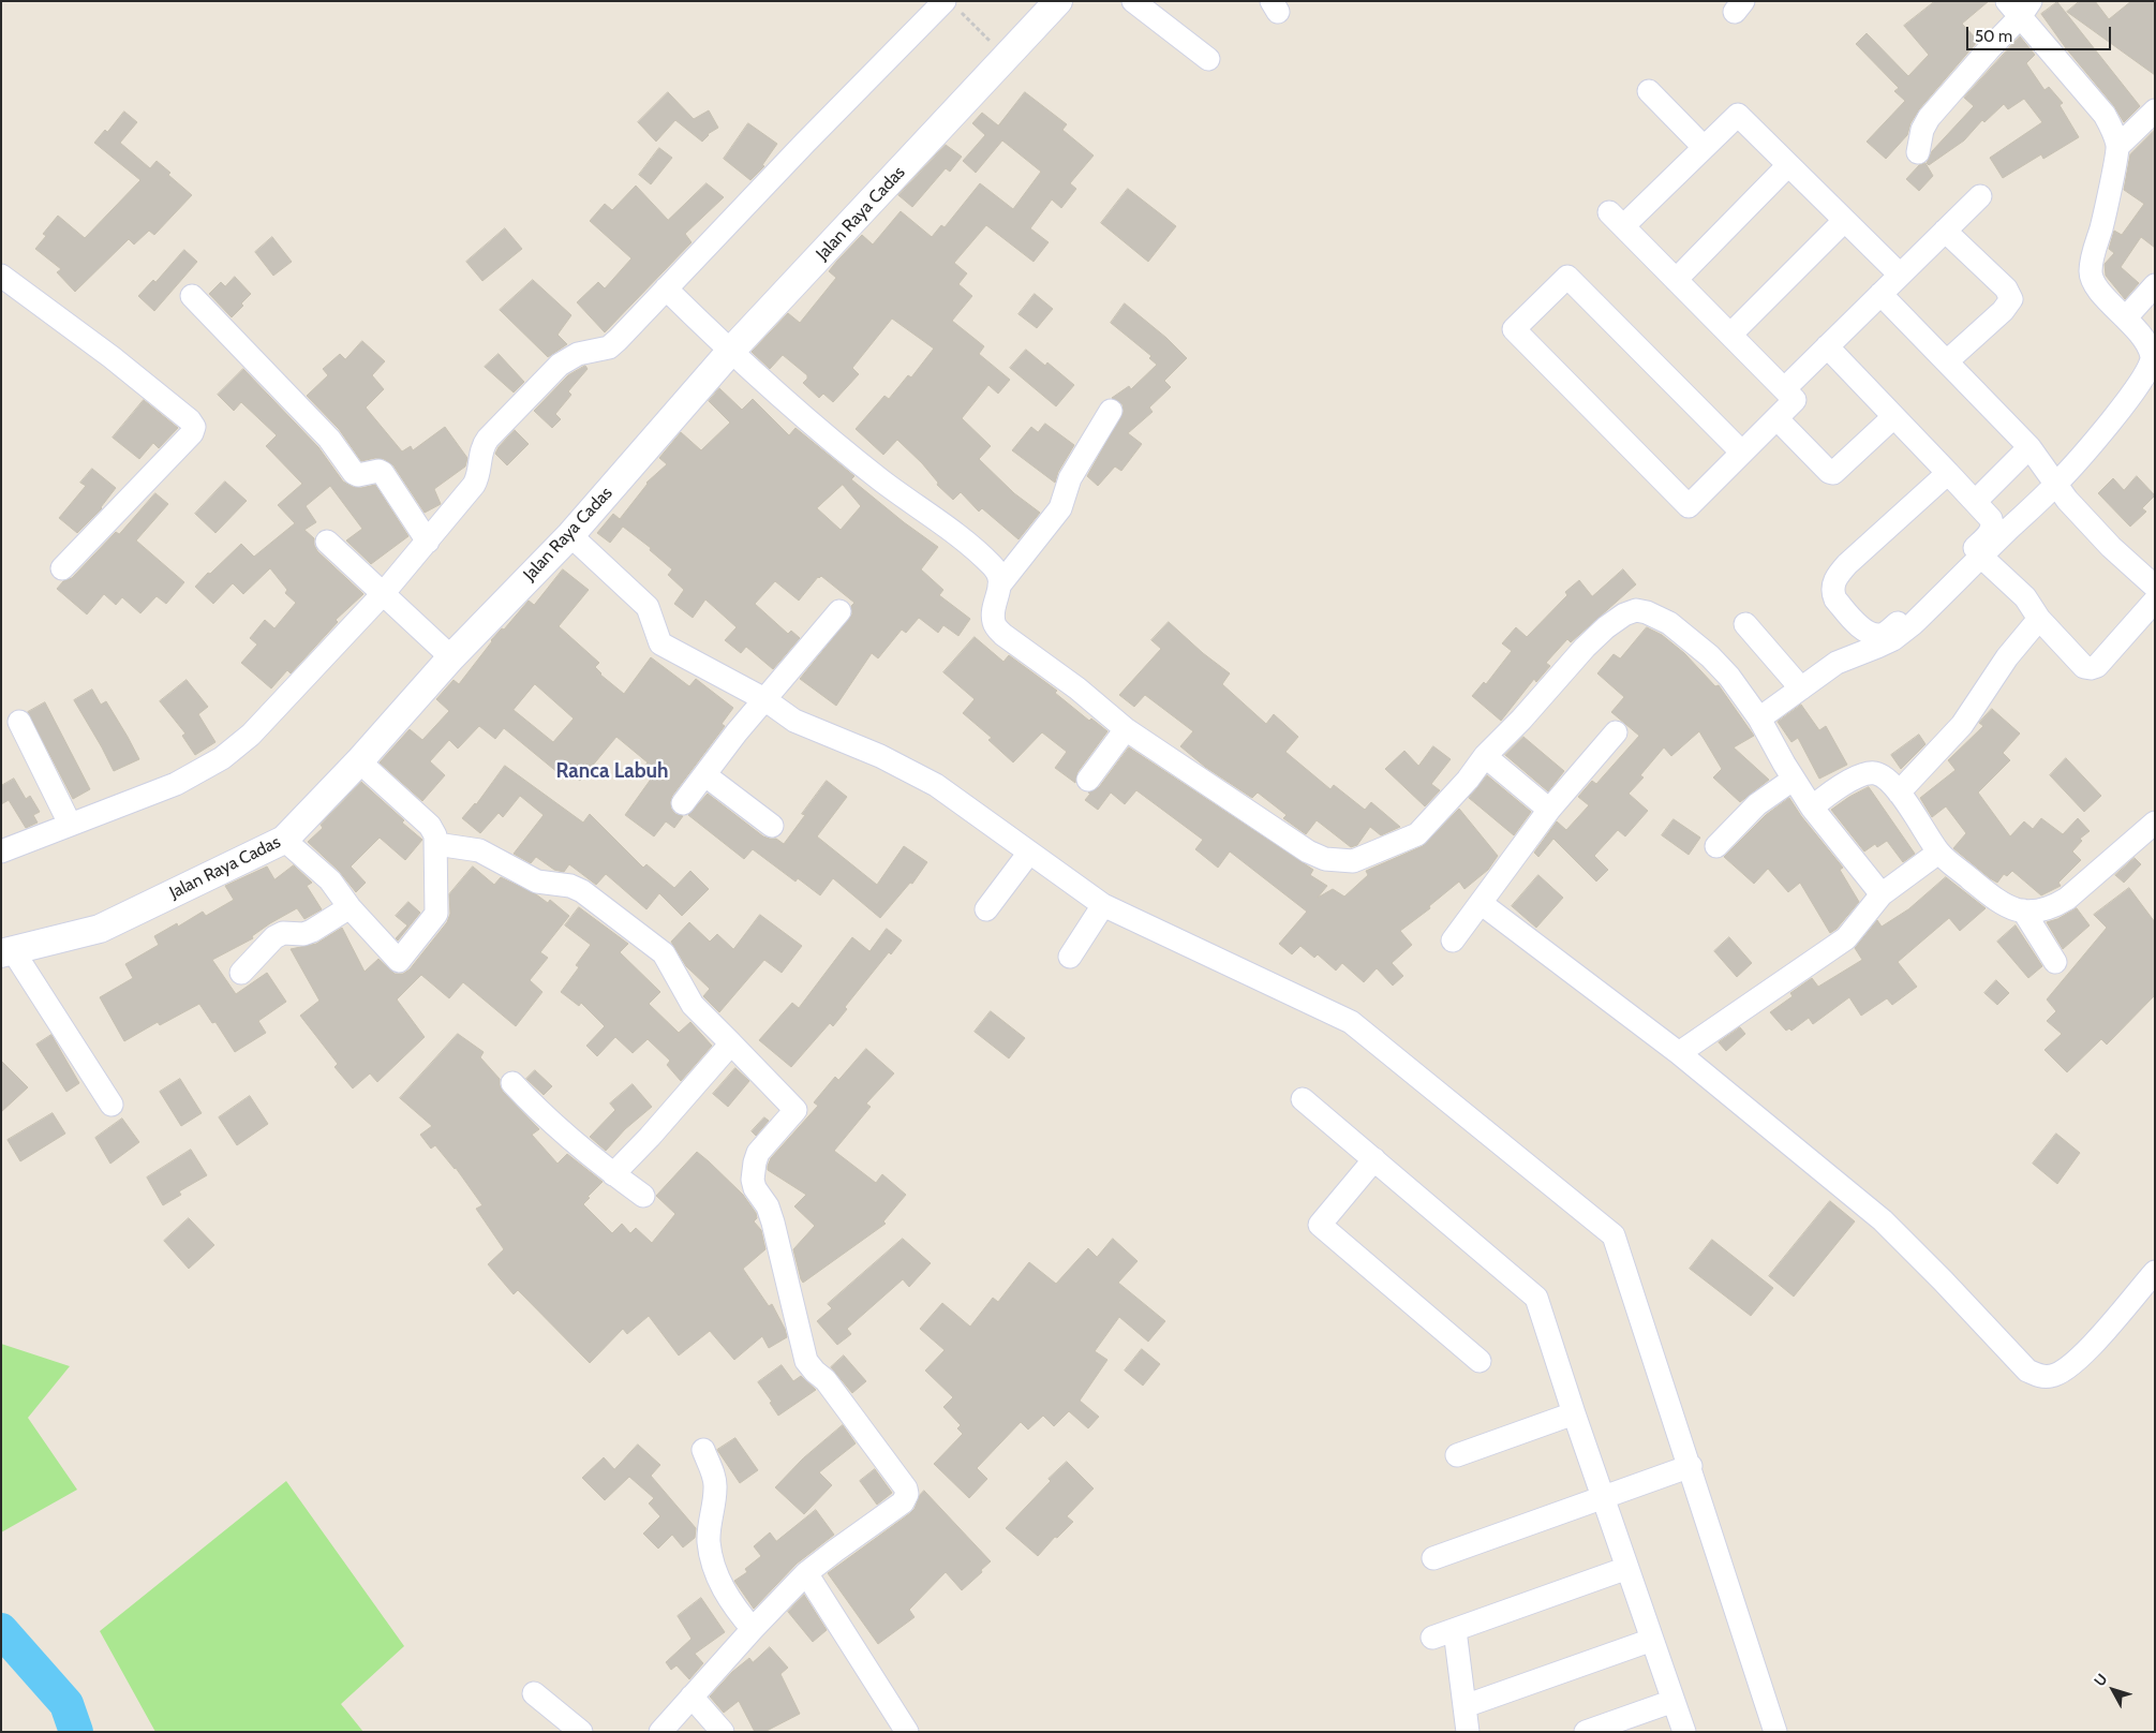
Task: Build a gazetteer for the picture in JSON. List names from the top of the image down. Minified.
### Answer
{"streets":{"street":["Jalan Raya Cadas"]},"districts":["Ranca Labuh"],"scale_bar":"50 m","north":"top left"}
